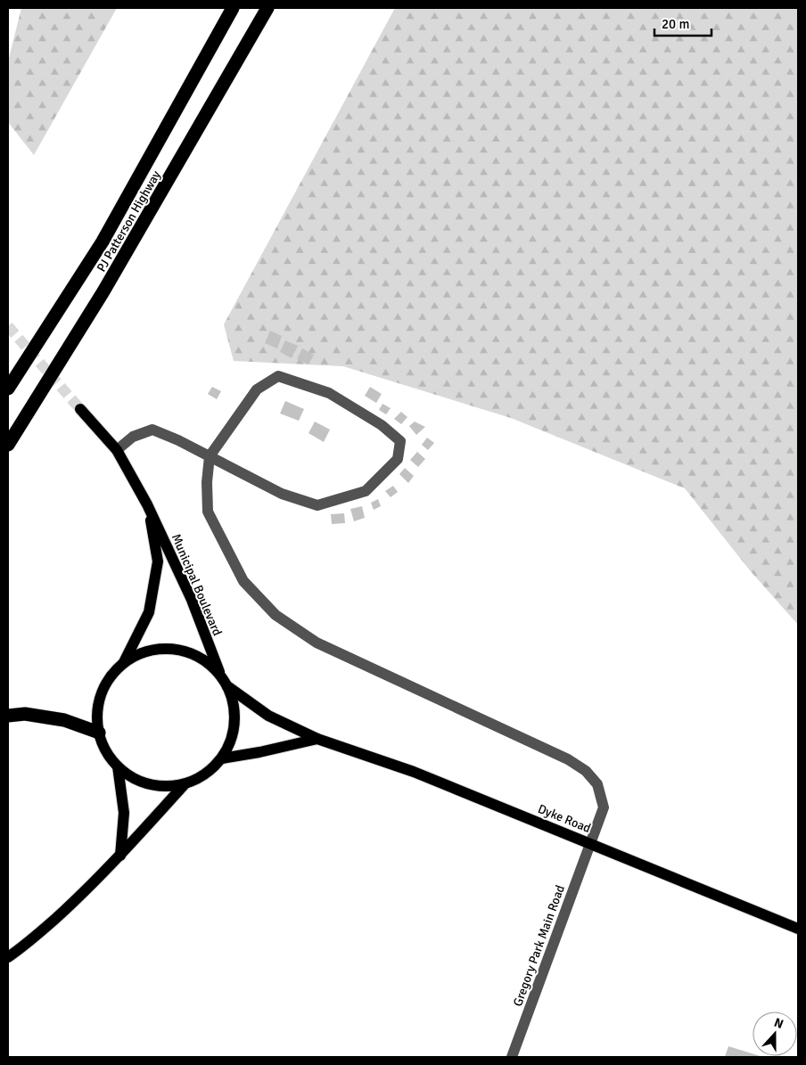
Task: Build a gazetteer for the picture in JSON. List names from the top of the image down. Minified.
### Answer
{"streets":{"highway":["PJ Patterson Highway"],"main road":["Municipal Boulevard","Dyke Road"],"street":["Gregory Park Main Road"]},"crossings":[["Municipal Boulevard","Dyke Road"],["Dyke Road","Gregory Park Main Road"]],"scale_bar":"20 m","north":"top"}
